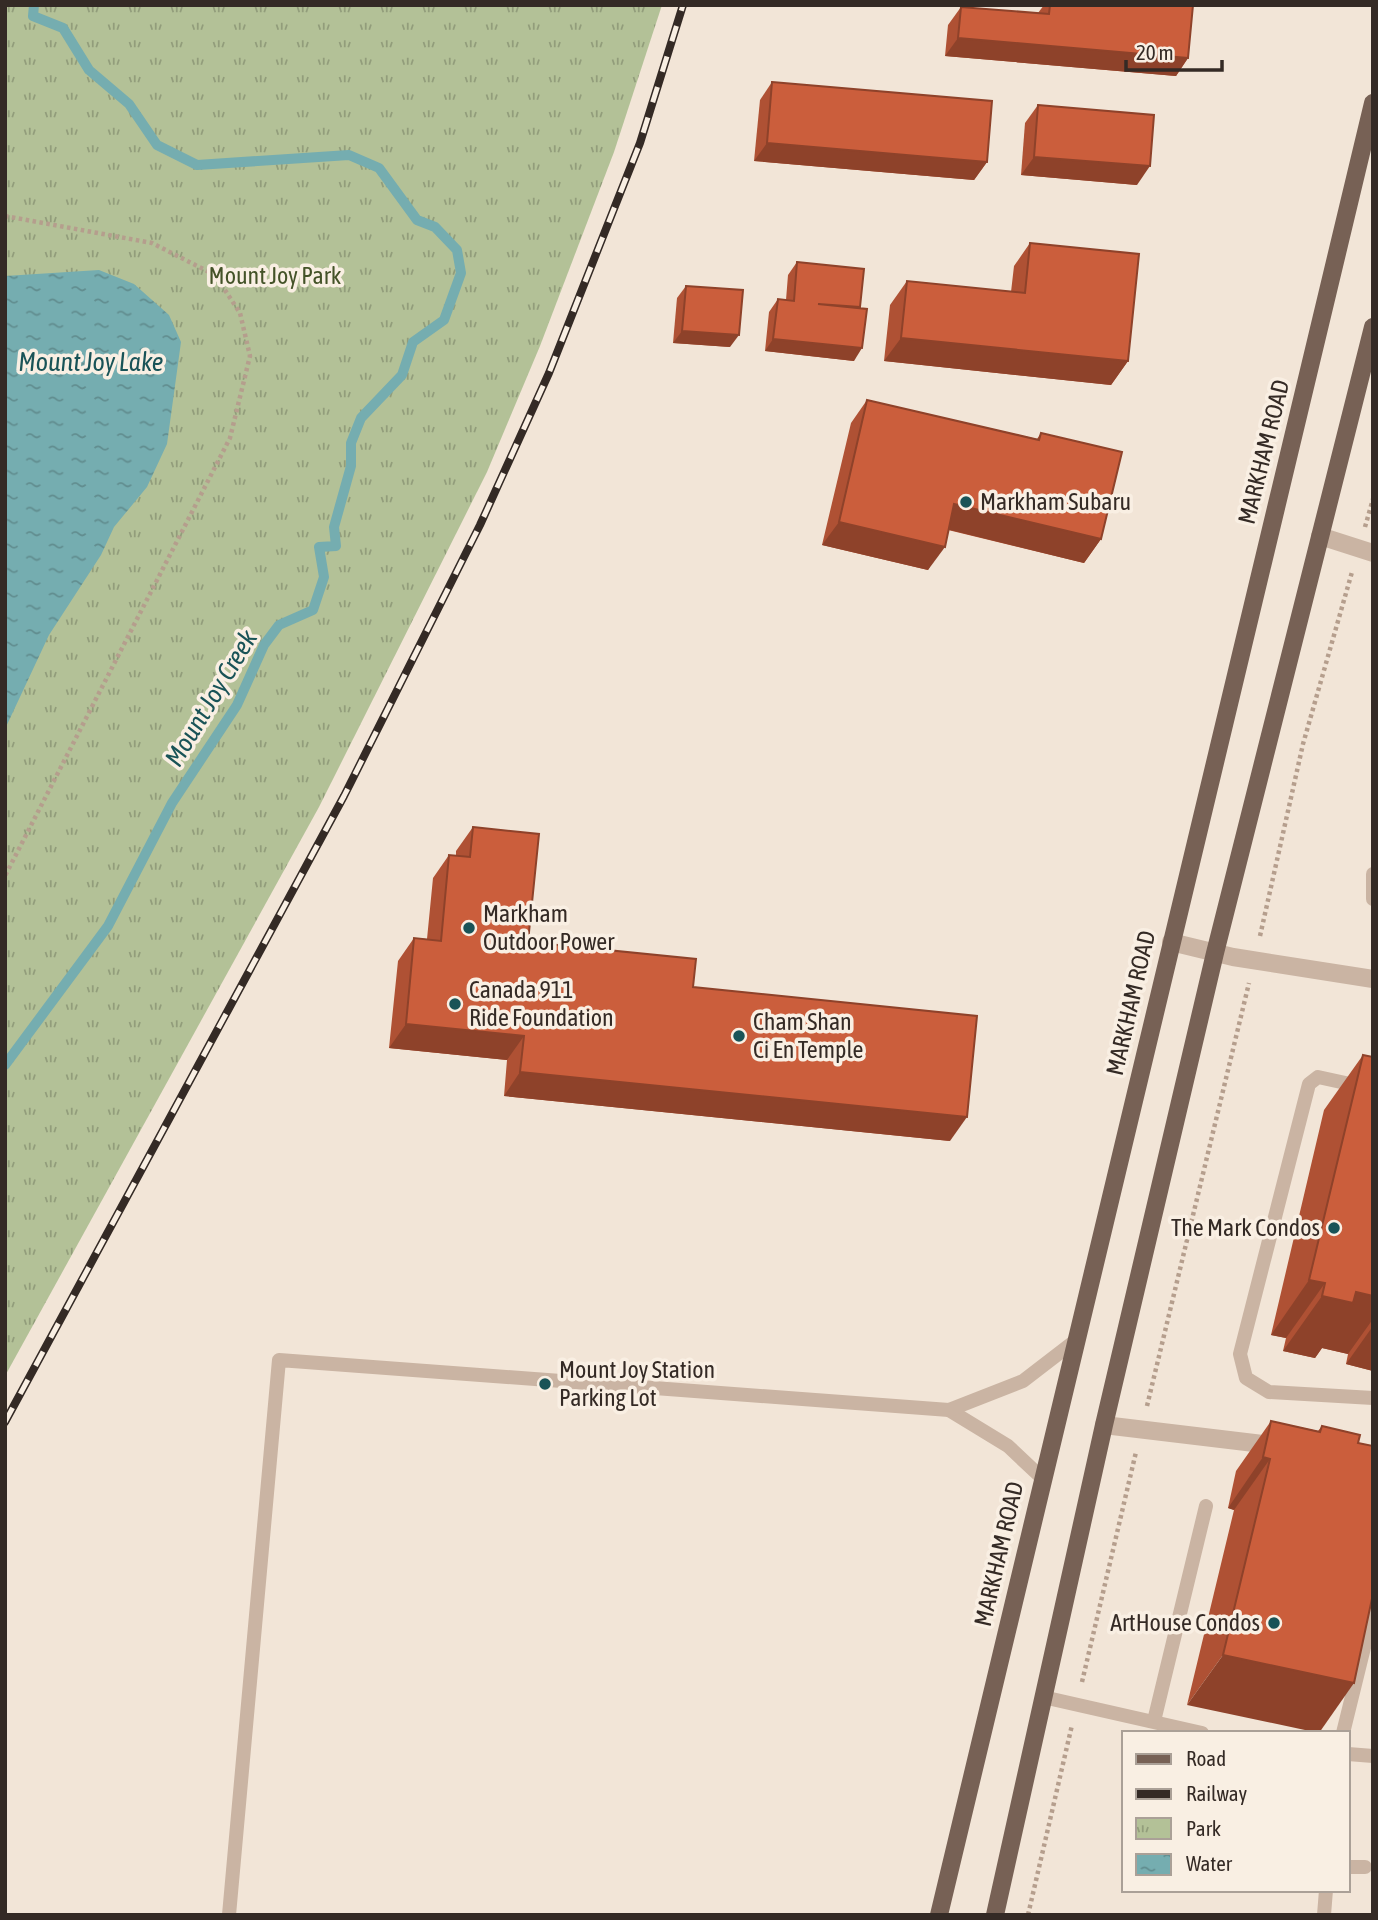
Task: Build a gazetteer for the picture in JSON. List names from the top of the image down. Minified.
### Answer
{"streets":{"main road":["MARKHAM ROAD"]},"water":["Mount Joy Lake","Mount Joy Creek"],"parks":["Mount Joy Park"],"places":["Markham Subaru","Markham Outdoor Power","Canada 911 Ride Foundation","Cham Shan Ci En Temple","The Mark Condos","Mount Joy Station Parking Lot","ArtHouse Condos"],"legend":["Road","Railway","Park","Water"],"scale_bar":"20 m"}
